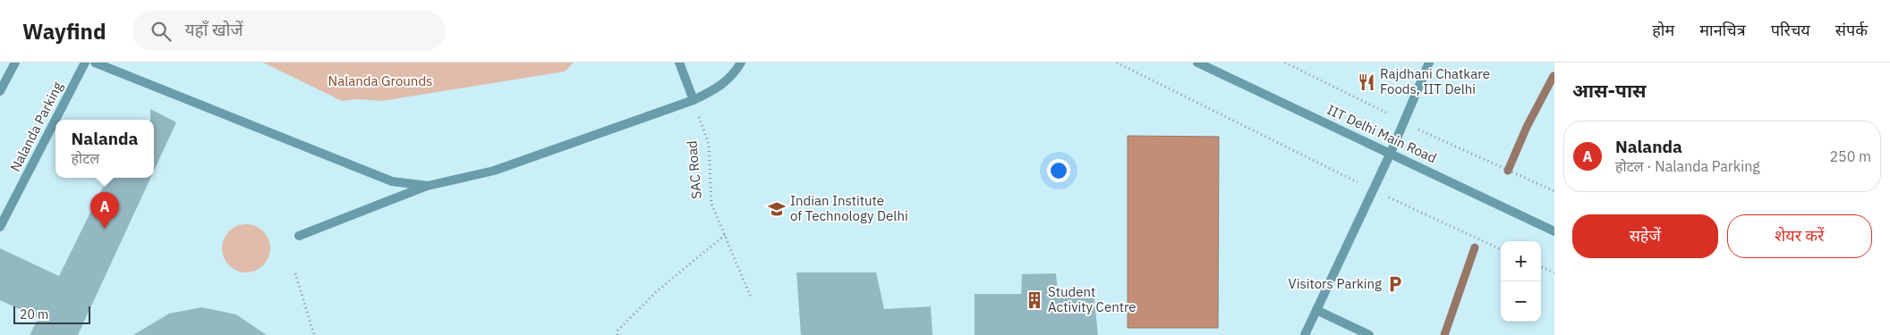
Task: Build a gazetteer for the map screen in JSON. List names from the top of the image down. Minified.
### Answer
{"streets":{"street":["Nalanda Parking","IIT Delhi Main Road"],"path":["SAC Road"]},"parks":["Nalanda Grounds"],"places":{"restaurant":["Rajdhani Chatkare Foods, IIT Delhi"],"school or university":["Indian Institute of Technology Delhi"],"parking":["Visitors Parking"],"building":["Student Activity Centre"]},"scale_bar":"20 m","page":{"header":"Wayfind","search":"यहाँ खोजें","nav":["होम","मानचित्र","परिचय","संपर्क"],"heading":"आस-पास","popup":["Nalanda","होटल"],"list":[{"mark":"A","name":"Nalanda","note":"होटल · Nalanda Parking","value":"250 m"}],"pins":"A","buttons":["सहेजें","शेयर करें"],"map_buttons":["+","−"],"scale":"20 m"}}
